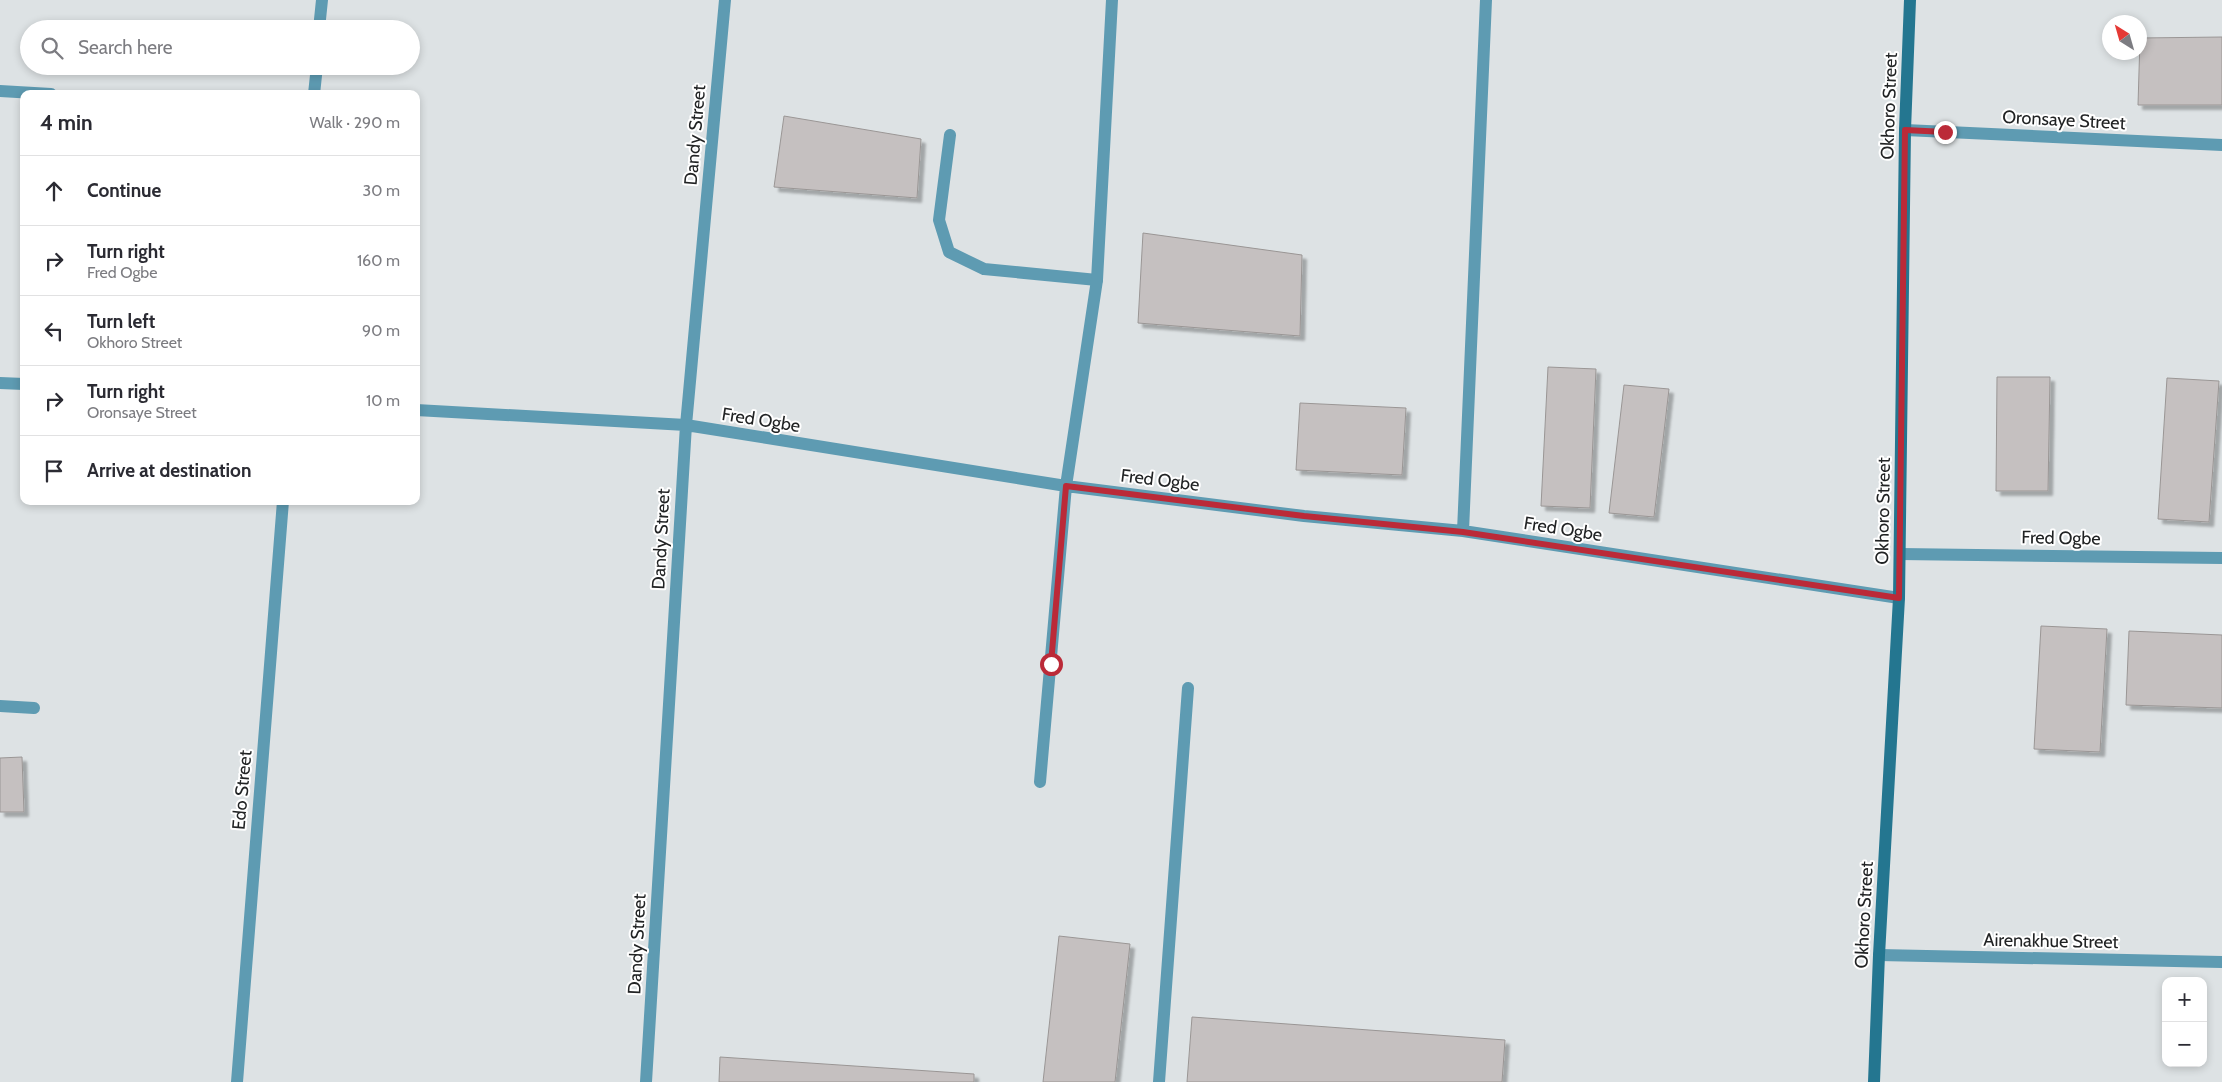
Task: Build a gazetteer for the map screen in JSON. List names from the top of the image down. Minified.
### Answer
{"streets":{"street":["Okhoro Street","Oronsaye Street","Dandy Street","Fred Ogbe","Edo Street","Airenakhue Street"]},"crossings":[["Okhoro Street","Oronsaye Street"],["Okhoro Street","Fred Ogbe"],["Okhoro Street","Airenakhue Street"],["Dandy Street","Fred Ogbe"]],"north":"top left","page":{"search":"Search here","heading":["4 min","Walk · 290 m"],"list":[["Continue","30 m"],["Turn right","Fred Ogbe","160 m"],["Turn left","Okhoro Street","90 m"],["Turn right","Oronsaye Street","10 m"],"Arrive at destination"],"map_buttons":["+","−"]}}
